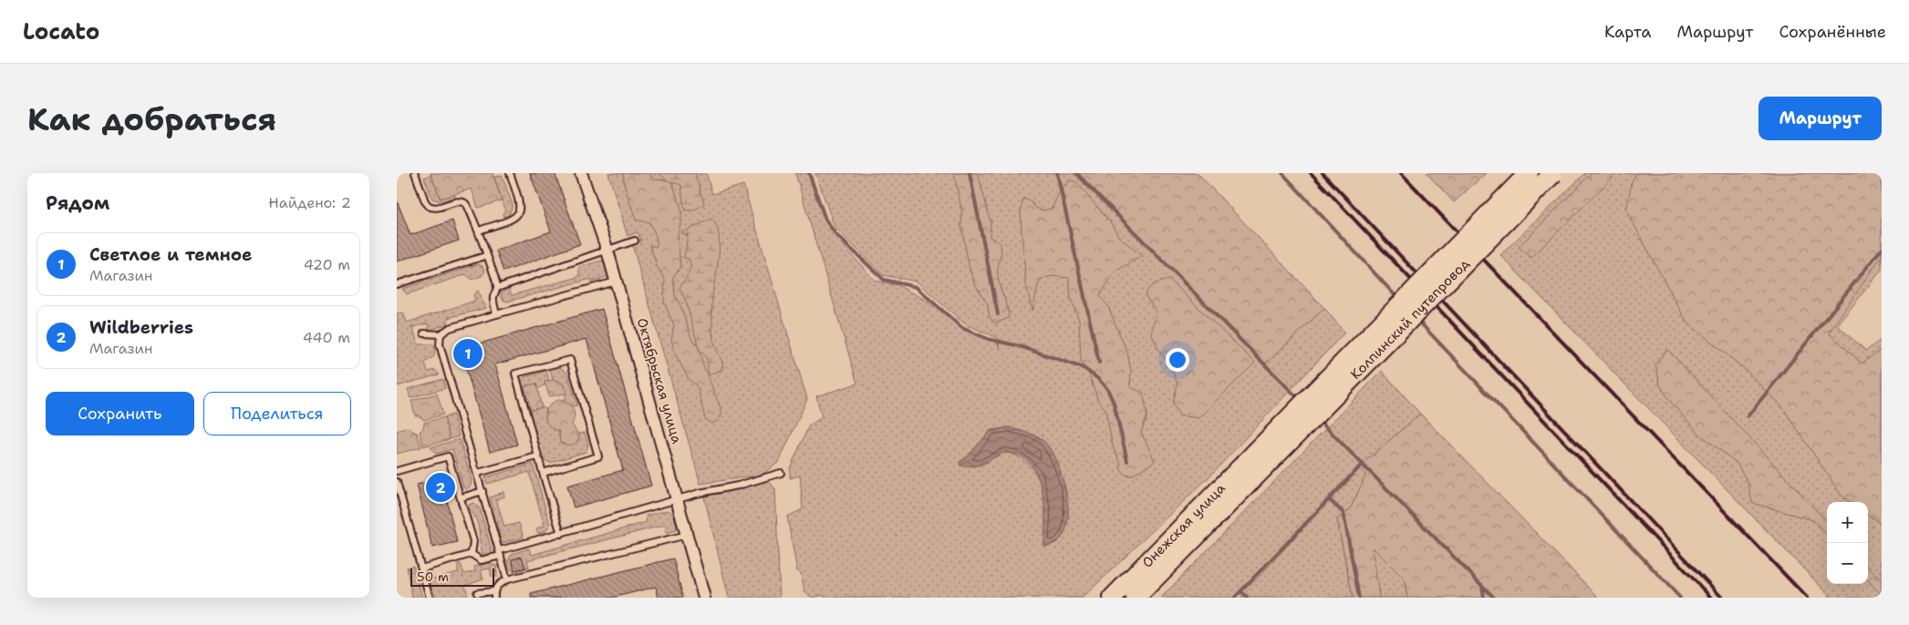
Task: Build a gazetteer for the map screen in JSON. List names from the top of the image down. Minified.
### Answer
{"streets":{"main road":["Колпинский путепровод","Онежская улица"],"street":["Октябрьская улица"]},"crossings":[["Колпинский путепровод","Онежская улица"]],"scale_bar":"50 m","page":{"header":"Locato","nav":["Карта","Маршрут","Сохранённые"],"buttons":["Маршрут",["Сохранить","Поделиться"]],"title":"Как добраться","heading":["Рядом","Найдено: 2"],"list":[{"mark":"1","name":"Светлое и темное","note":"Магазин","value":"420 m"},{"mark":"2","name":"Wildberries","note":"Магазин","value":"440 m"}],"pins":["1","2"],"map_buttons":["+","−"],"scale":"50 m"}}
